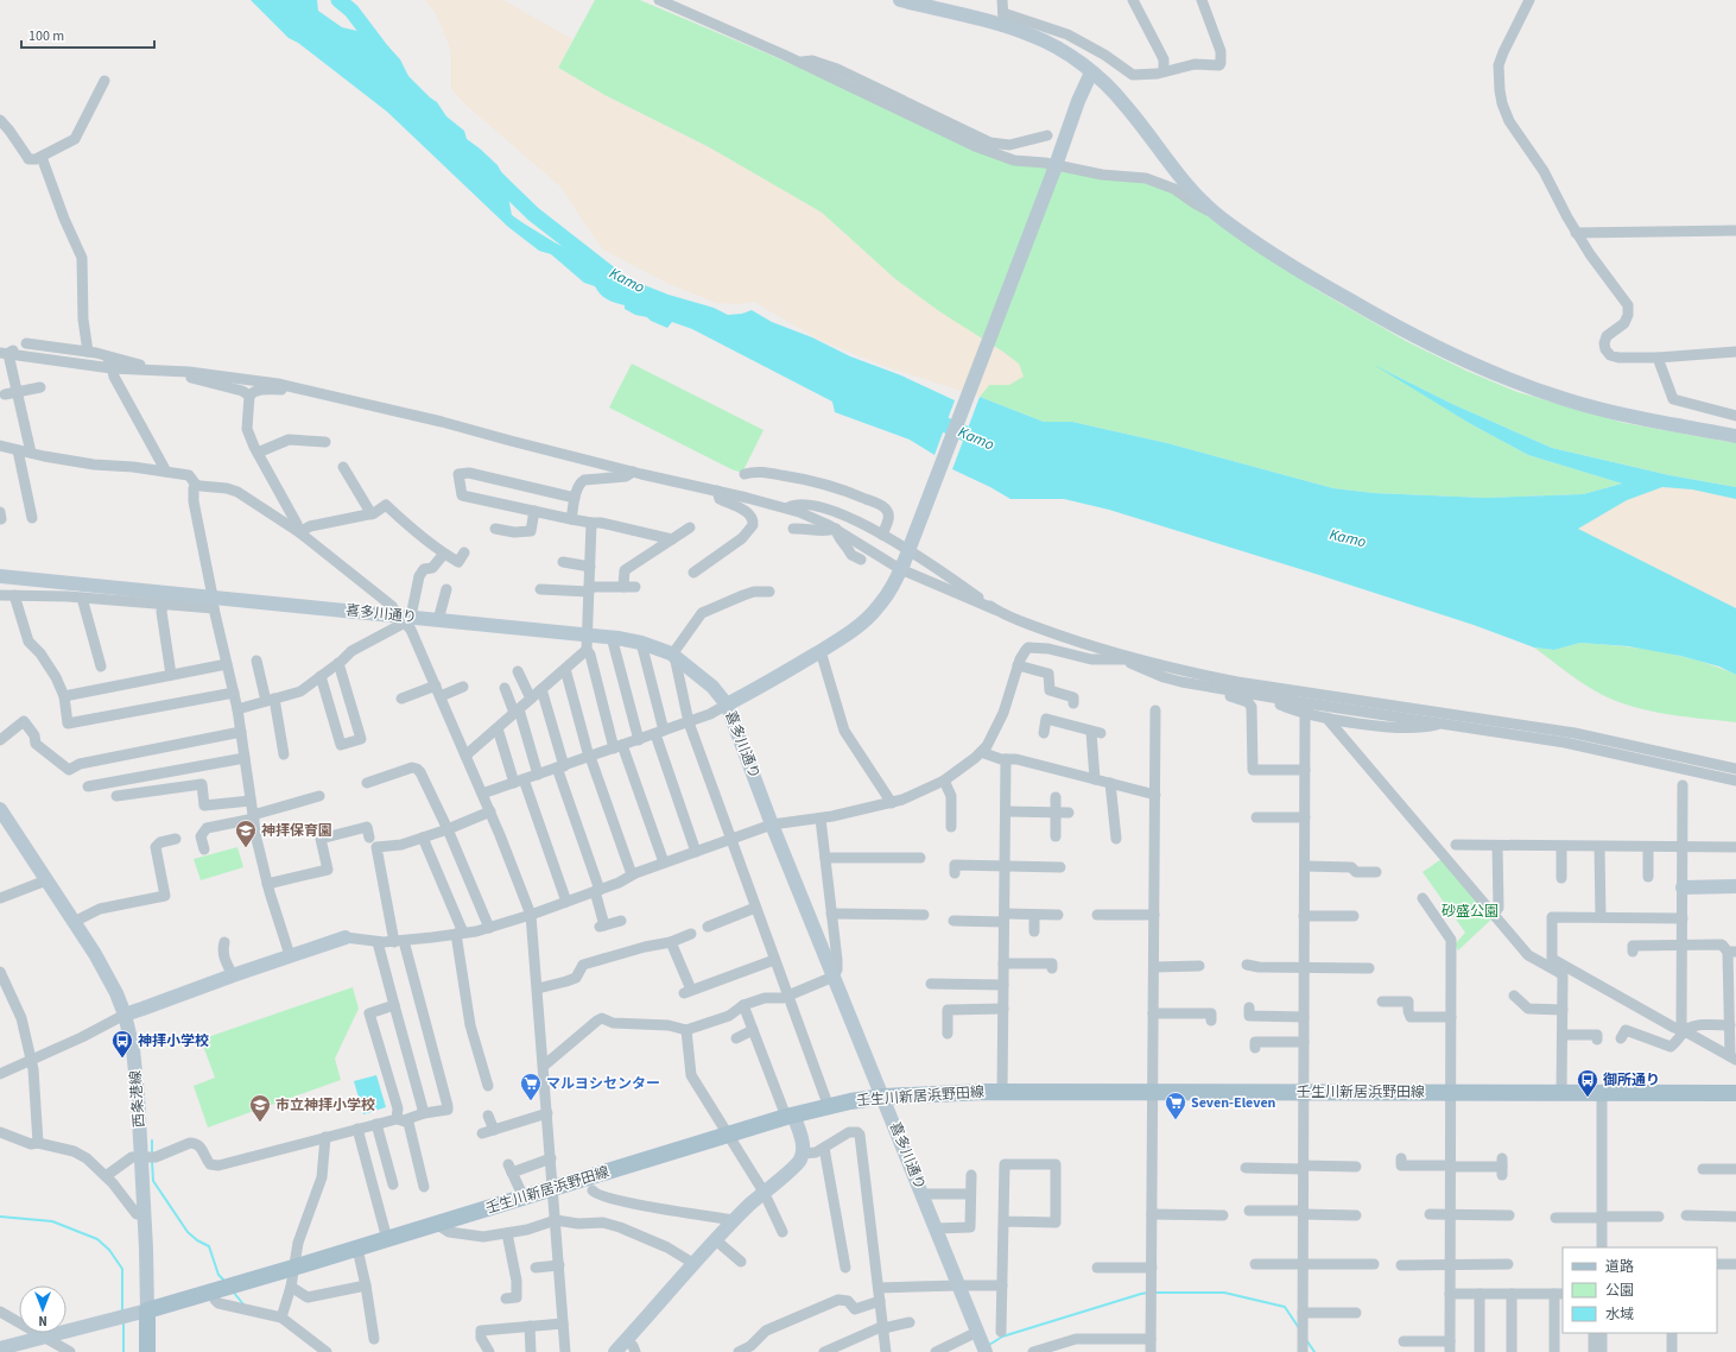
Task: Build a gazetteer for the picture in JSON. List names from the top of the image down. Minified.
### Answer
{"streets":{"main road":["壬生川新居浜野田線"],"street":["喜多川通り","西条港線"]},"crossings":[["喜多川通り","壬生川新居浜野田線"],["壬生川新居浜野田線","西条港線"]],"water":["Kamo"],"parks":["砂盛公園"],"places":{"school or university":["神拝保育園","市立神拝小学校"],"bus stop":["神拝小学校","御所通り"],"supermarket":["マルヨシセンター","Seven-Eleven"]},"legend":["道路","公園","水域"],"scale_bar":"100 m","north":"bottom"}
